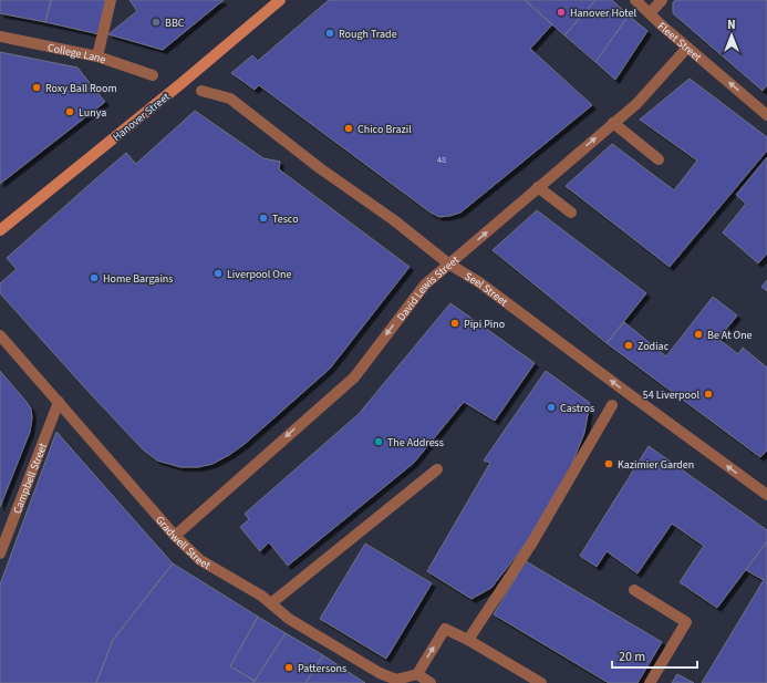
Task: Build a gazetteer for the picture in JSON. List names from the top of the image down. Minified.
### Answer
{"streets":{"main road":["Hanover Street"],"street":["Fleet Street","College Lane","David Lewis Street","Seel Street","Campbell Street","Gradwell Street"]},"crossings":[["Fleet Street","David Lewis Street"],["David Lewis Street","Seel Street"],["David Lewis Street","Gradwell Street"],["Campbell Street","Gradwell Street"]],"one_way":["Fleet Street","Seel Street"],"places":["Hanover Hotel","BBC","Rough Trade","Roxy Ball Room","Lunya","Chico Brazil","Tesco","Liverpool One","Home Bargains","Pipi Pino","Be At One","Zodiac","54 Liverpool","Castros","The Address","Kazimier Garden","Pattersons"],"house_numbers":["48"],"scale_bar":"20 m","north":"top"}
